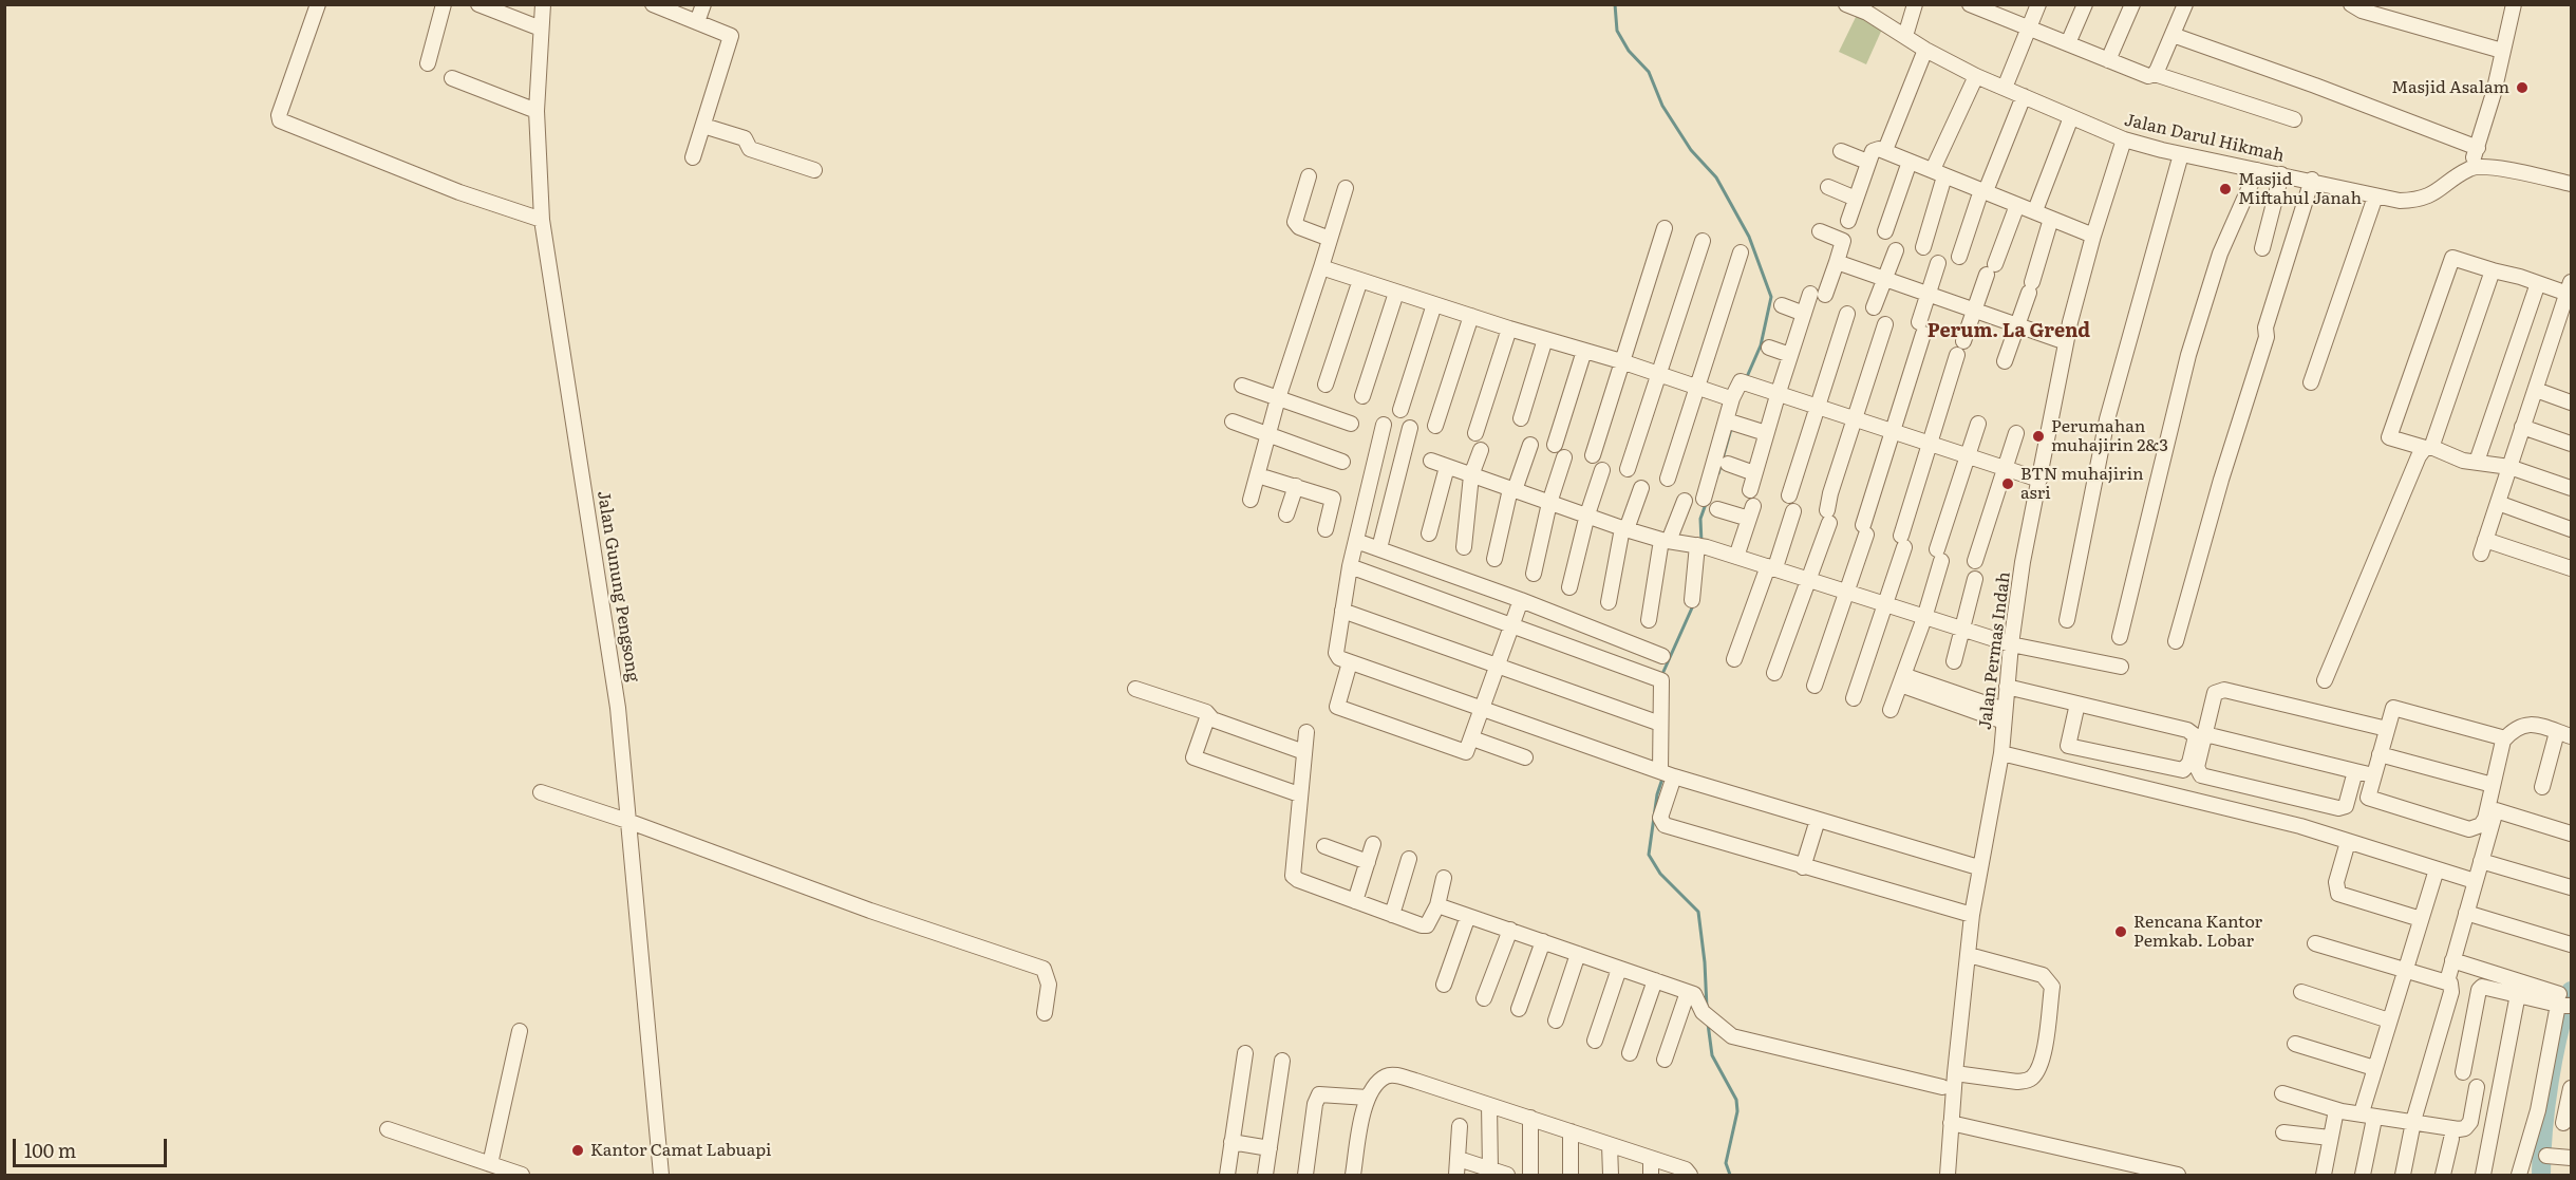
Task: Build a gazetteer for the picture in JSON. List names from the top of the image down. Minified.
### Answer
{"streets":{"street":["Jalan Darul Hikmah","Jalan Gunung Pengsong","Jalan Permas Indah"]},"crossings":[["Jalan Darul Hikmah","Jalan Permas Indah"]],"districts":["Perum. La Grend"],"places":["Masjid Asalam","Masjid Miftahul Janah","Perumahan muhajirin 2&3","BTN muhajirin asri","Rencana Kantor Pemkab. Lobar","Kantor Camat Labuapi"],"scale_bar":"100 m"}
